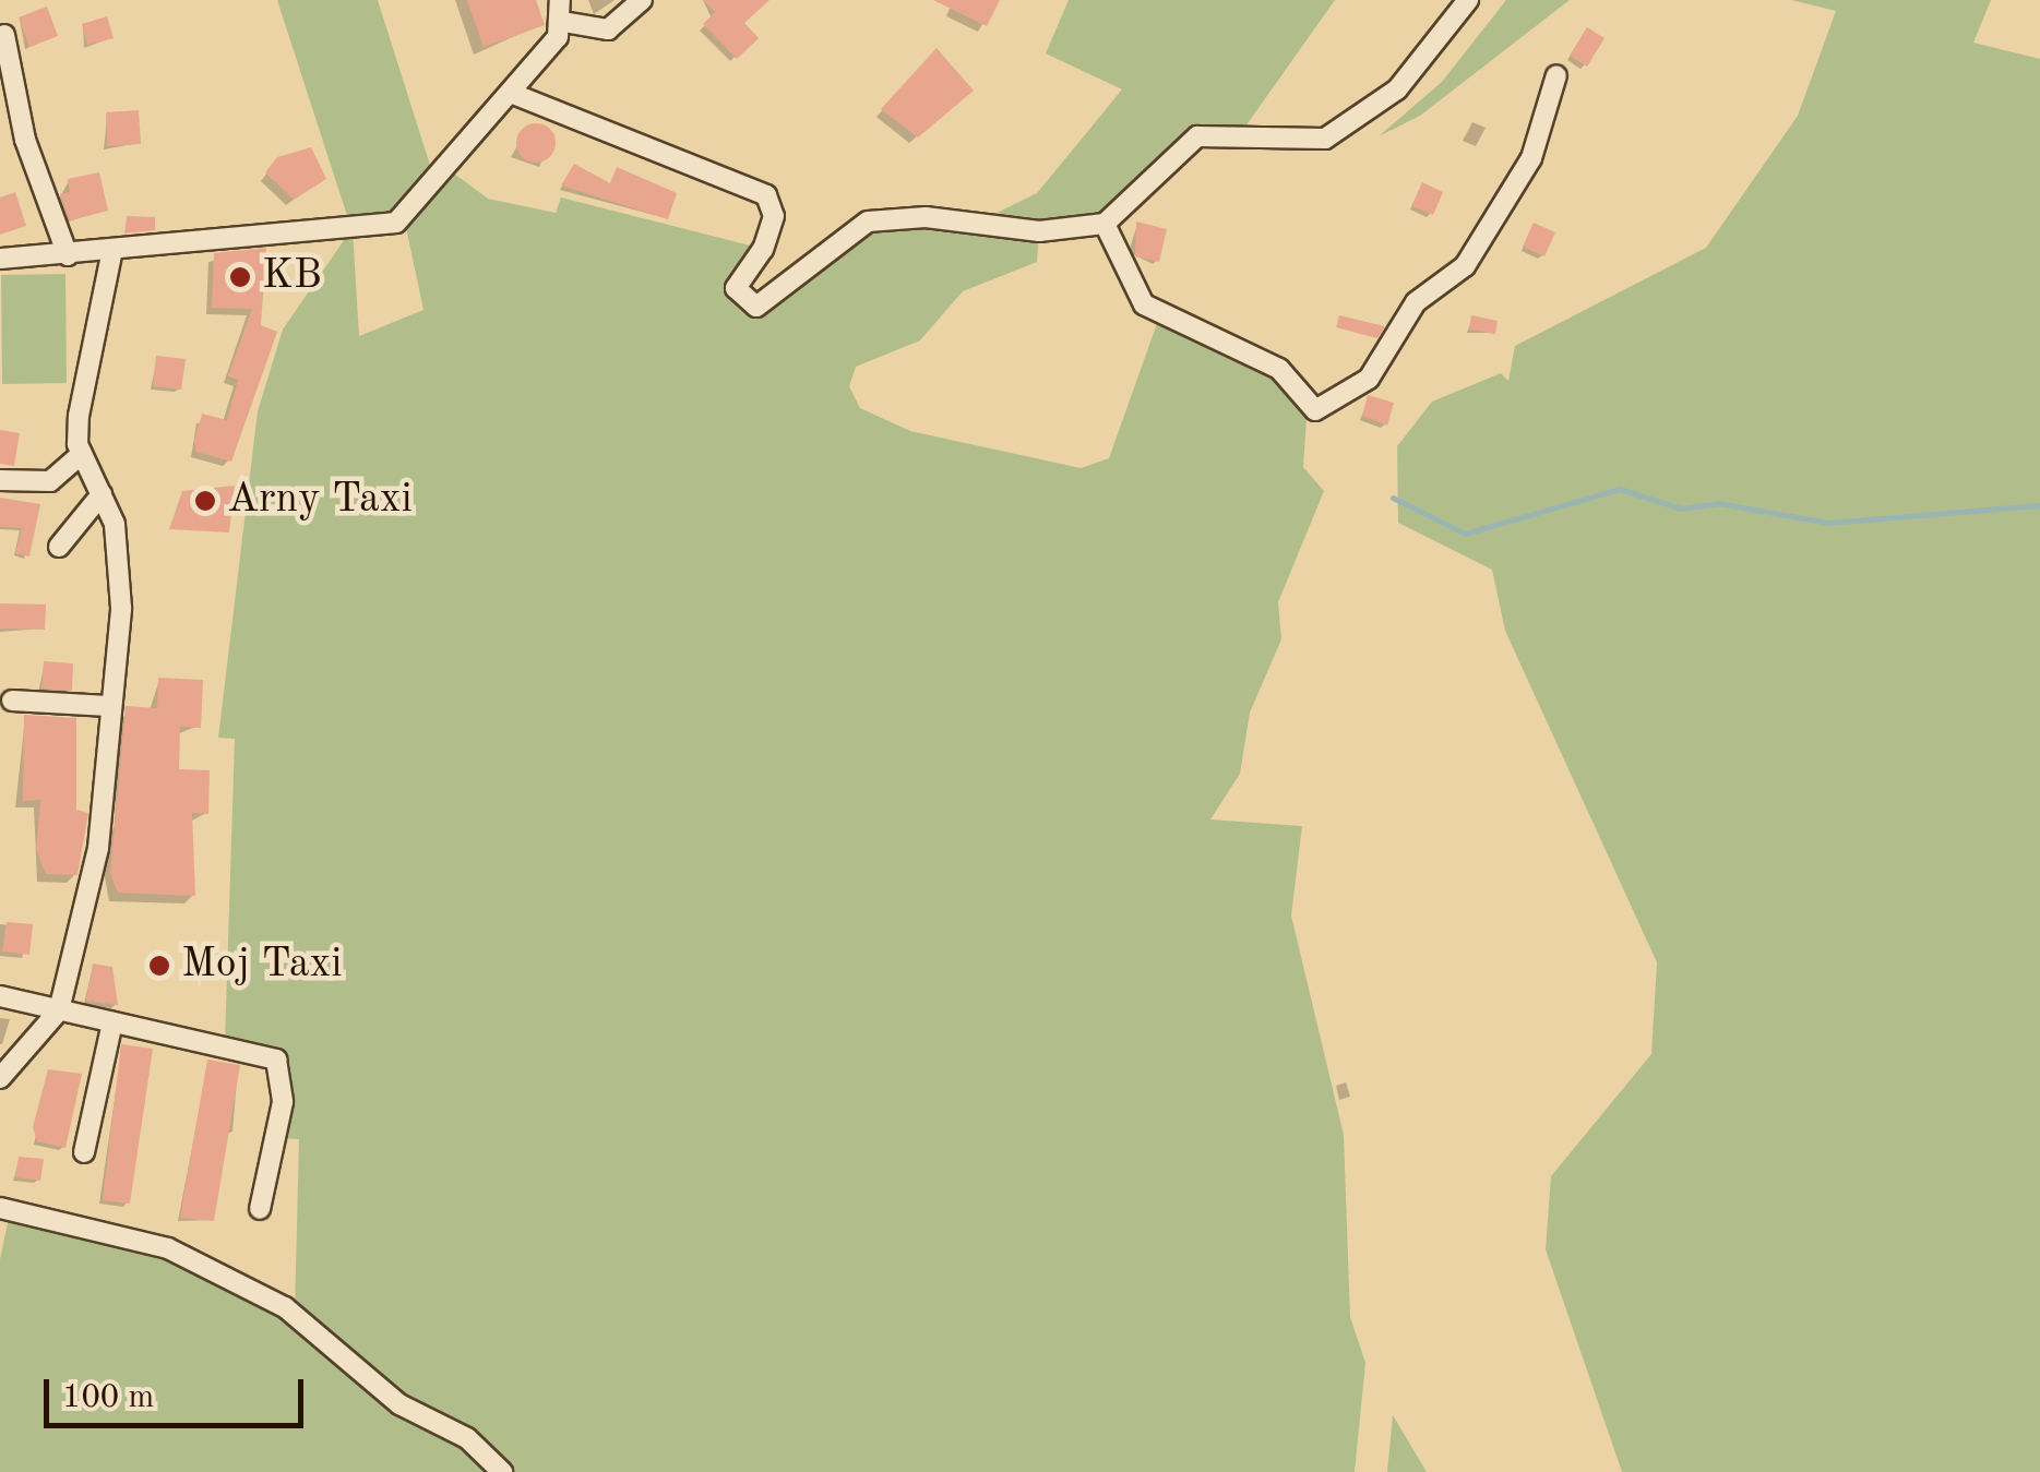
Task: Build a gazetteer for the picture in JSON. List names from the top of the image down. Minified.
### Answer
{"places":["KB","Arny Taxi","Moj Taxi"],"scale_bar":"100 m"}
